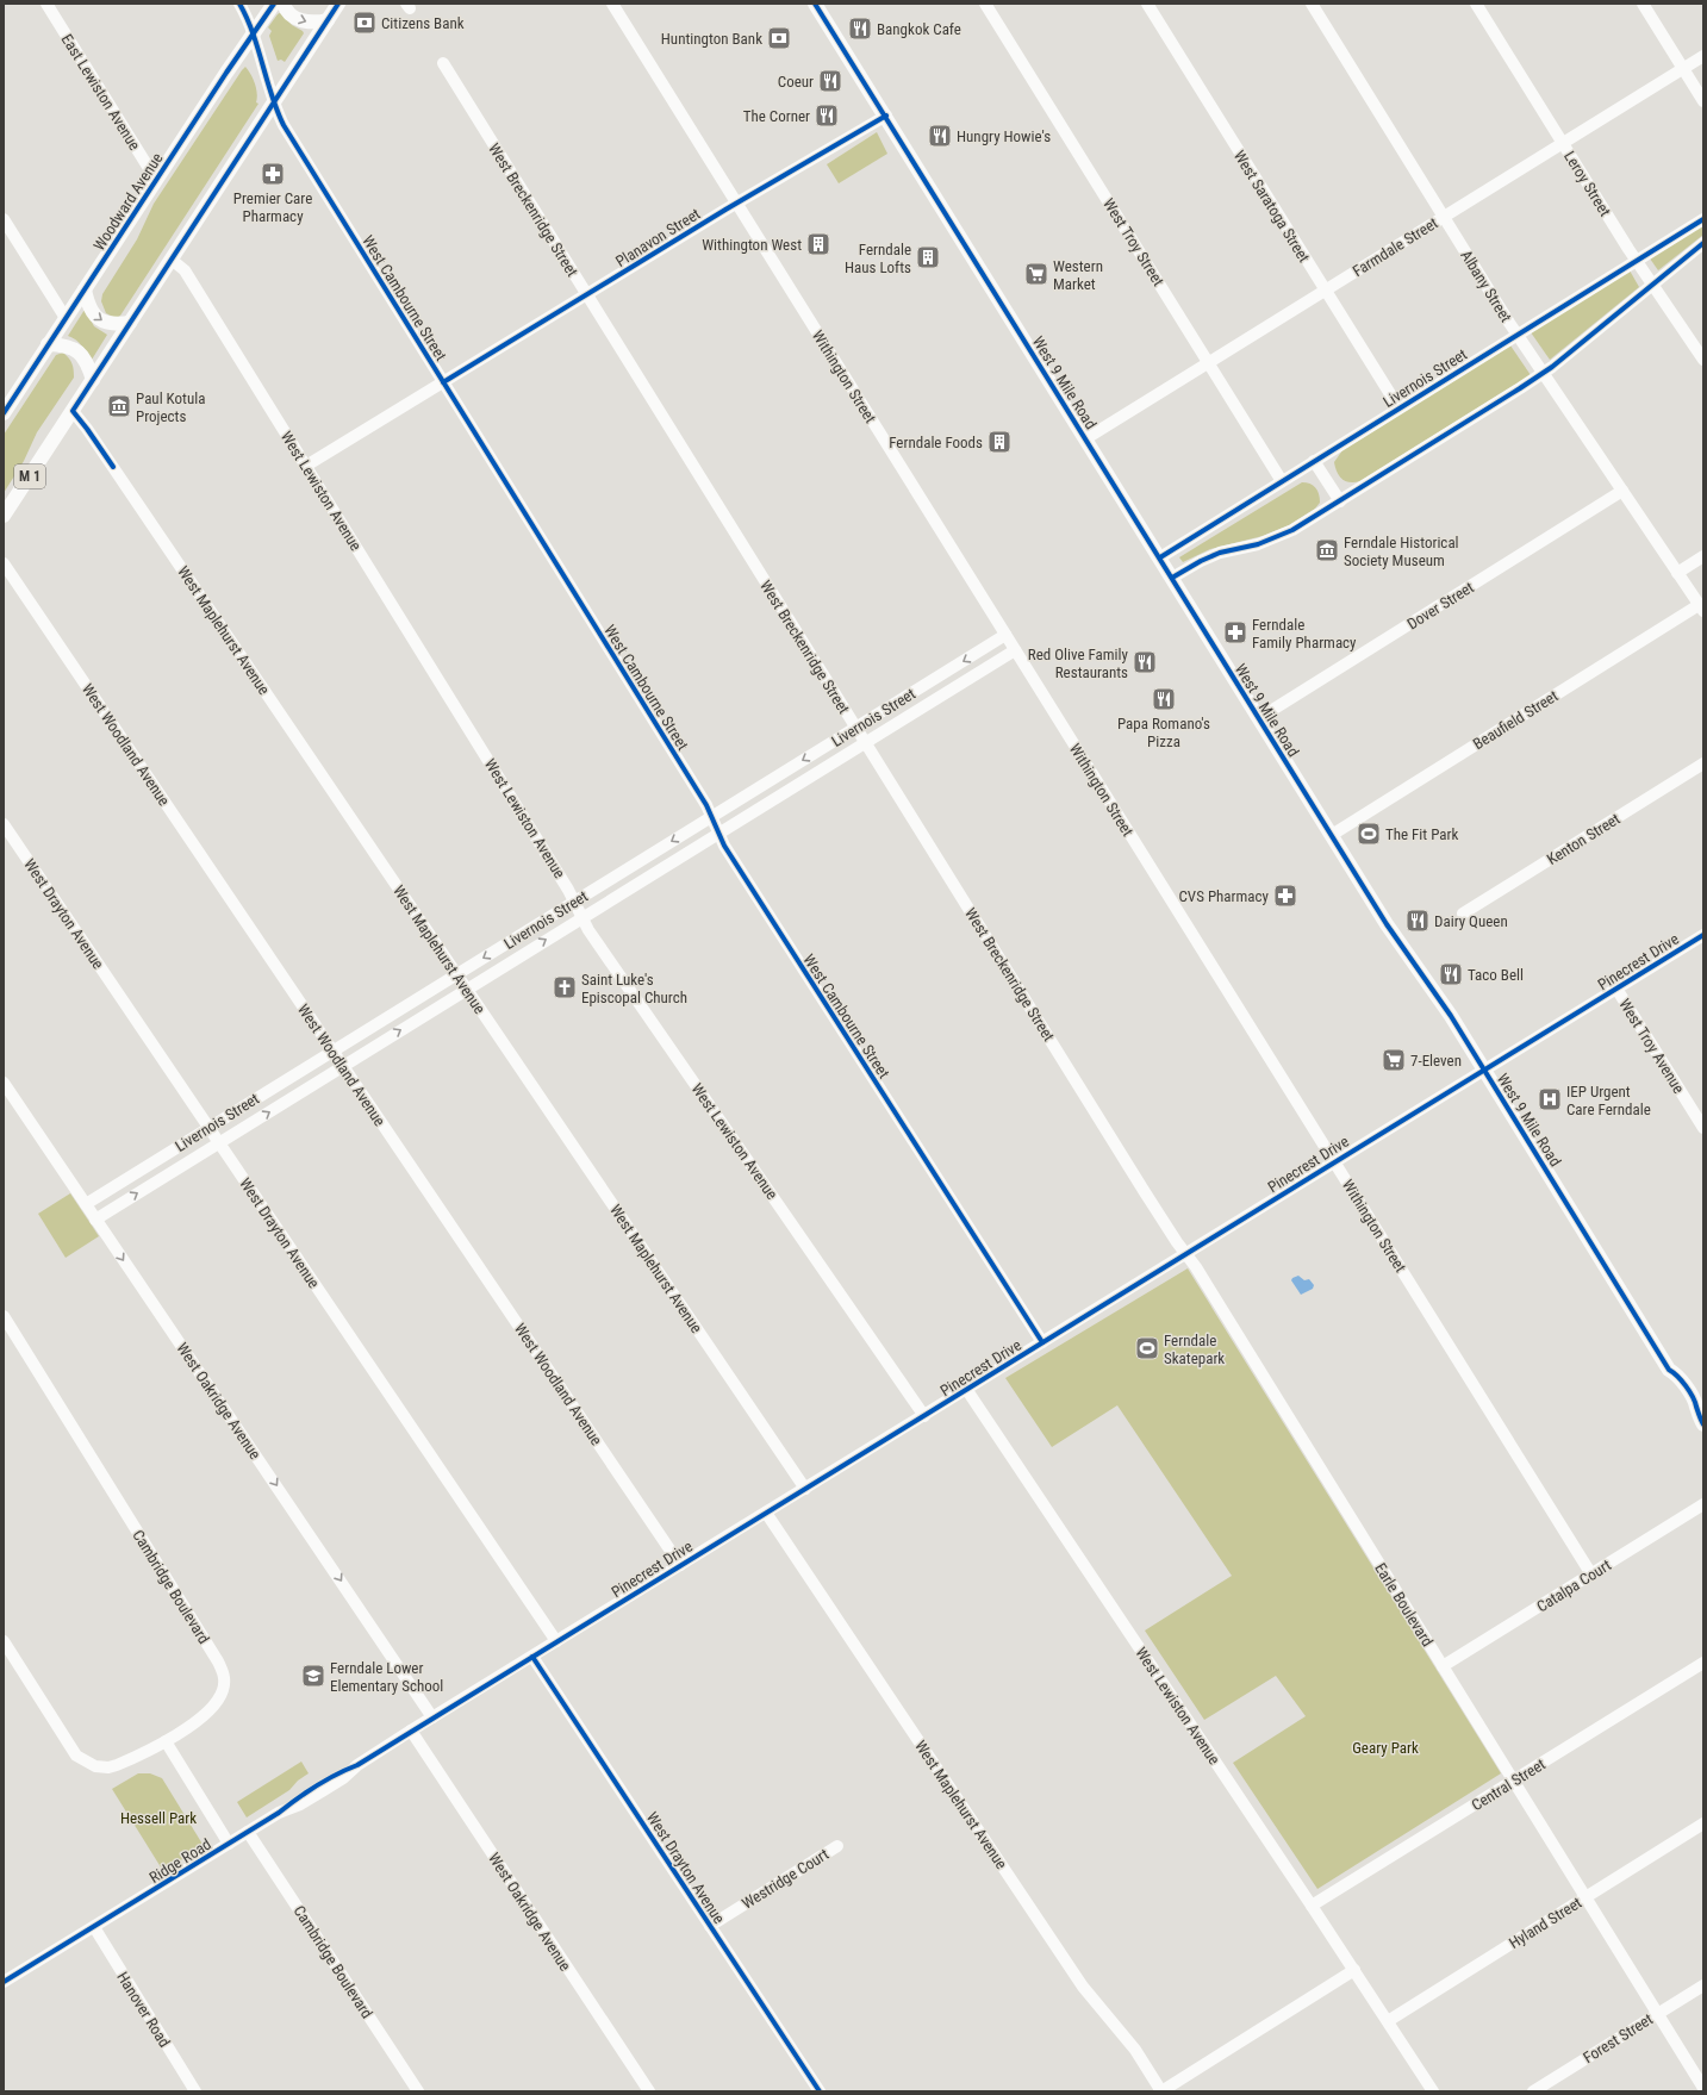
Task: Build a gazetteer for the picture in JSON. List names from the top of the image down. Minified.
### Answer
{"streets":{"main road":["Woodward Avenue","West 9 Mile Road","M 1"],"street":["East Lewiston Avenue","Leroy Street","West Saratoga Street","West Breckenridge Street","Planavon Street","West Troy Street","Farmdale Street","Albany Street","West Cambourne Street","Withington Street","Livernois Street","West Lewiston Avenue","Dover Street","West Maplehurst Avenue","Beaufield Street","West Woodland Avenue","Kenton Street","West Drayton Avenue","Pinecrest Drive","West Troy Avenue","West Oakridge Avenue","Catalpa Court","Cambridge Boulevard","Earle Boulevard","Central Street","Ridge Road","Westridge Court","Hyland Street","Hanover Road","Forest Street"]},"crossings":[["East Lewiston Avenue","Woodward Avenue"],["Leroy Street","Farmdale Street"],["Leroy Street","Livernois Street"],["Woodward Avenue","West Cambourne Street"],["West Saratoga Street","Farmdale Street"],["West Saratoga Street","Livernois Street"],["West Breckenridge Street","Planavon Street"],["West Breckenridge Street","Livernois Street"],["West Breckenridge Street","Pinecrest Drive"],["West Breckenridge Street","Earle Boulevard"],["Planavon Street","West Cambourne Street"],["Planavon Street","Withington Street"],["Planavon Street","West 9 Mile Road"],["Planavon Street","West Lewiston Avenue"],["West Troy Street","Farmdale Street"],["West Troy Street","Livernois Street"],["Farmdale Street","Albany Street"],["Farmdale Street","West 9 Mile Road"],["Albany Street","Livernois Street"],["Albany Street","Dover Street"],["Albany Street","Beaufield Street"],["West Cambourne Street","Livernois Street"],["West Cambourne Street","M 1"],["West Cambourne Street","Pinecrest Drive"],["Withington Street","Livernois Street"],["Withington Street","Pinecrest Drive"],["Withington Street","Catalpa Court"],["Livernois Street","West 9 Mile Road"],["Livernois Street","West Lewiston Avenue"],["Livernois Street","West Maplehurst Avenue"],["Livernois Street","West Woodland Avenue"],["Livernois Street","West Drayton Avenue"],["Livernois Street","West Oakridge Avenue"],["West 9 Mile Road","Dover Street"],["West 9 Mile Road","Beaufield Street"],["West 9 Mile Road","Pinecrest Drive"],["M 1","West Lewiston Avenue"],["M 1","West Maplehurst Avenue"],["West Lewiston Avenue","Pinecrest Drive"],["West Lewiston Avenue","Central Street"],["West Lewiston Avenue","Hyland Street"],["West Maplehurst Avenue","Pinecrest Drive"],["West Woodland Avenue","Pinecrest Drive"],["West Drayton Avenue","Pinecrest Drive"],["West Drayton Avenue","Westridge Court"],["Pinecrest Drive","West Troy Avenue"],["Pinecrest Drive","West Oakridge Avenue"],["Pinecrest Drive","Earle Boulevard"],["Pinecrest Drive","Ridge Road"],["Catalpa Court","Earle Boulevard"],["Cambridge Boulevard","Ridge Road"],["Earle Boulevard","Central Street"],["Earle Boulevard","Hyland Street"],["Earle Boulevard","Forest Street"],["Ridge Road","Hanover Road"]],"one_way":["West Oakridge Avenue"],"parks":["Geary Park","Hessell Park"],"places":{"bank":["Citizens Bank","Huntington Bank"],"restaurant":["Bangkok Cafe","Coeur","The Corner","Hungry Howie's","Red Olive Family Restaurants","Papa Romano's Pizza","Dairy Queen","Taco Bell"],"pharmacy":["Premier Care Pharmacy","Ferndale Family Pharmacy","CVS Pharmacy"],"building":["Withington West","Ferndale Haus Lofts","Ferndale Foods"],"supermarket":["Western Market","7-Eleven"],"museum":["Paul Kotula Projects","Ferndale Historical Society Museum"],"sports":["The Fit Park","Ferndale Skatepark"],"church":["Saint Luke's Episcopal Church"],"hospital":["IEP Urgent Care Ferndale"],"school or university":["Ferndale Lower Elementary School"]}}
